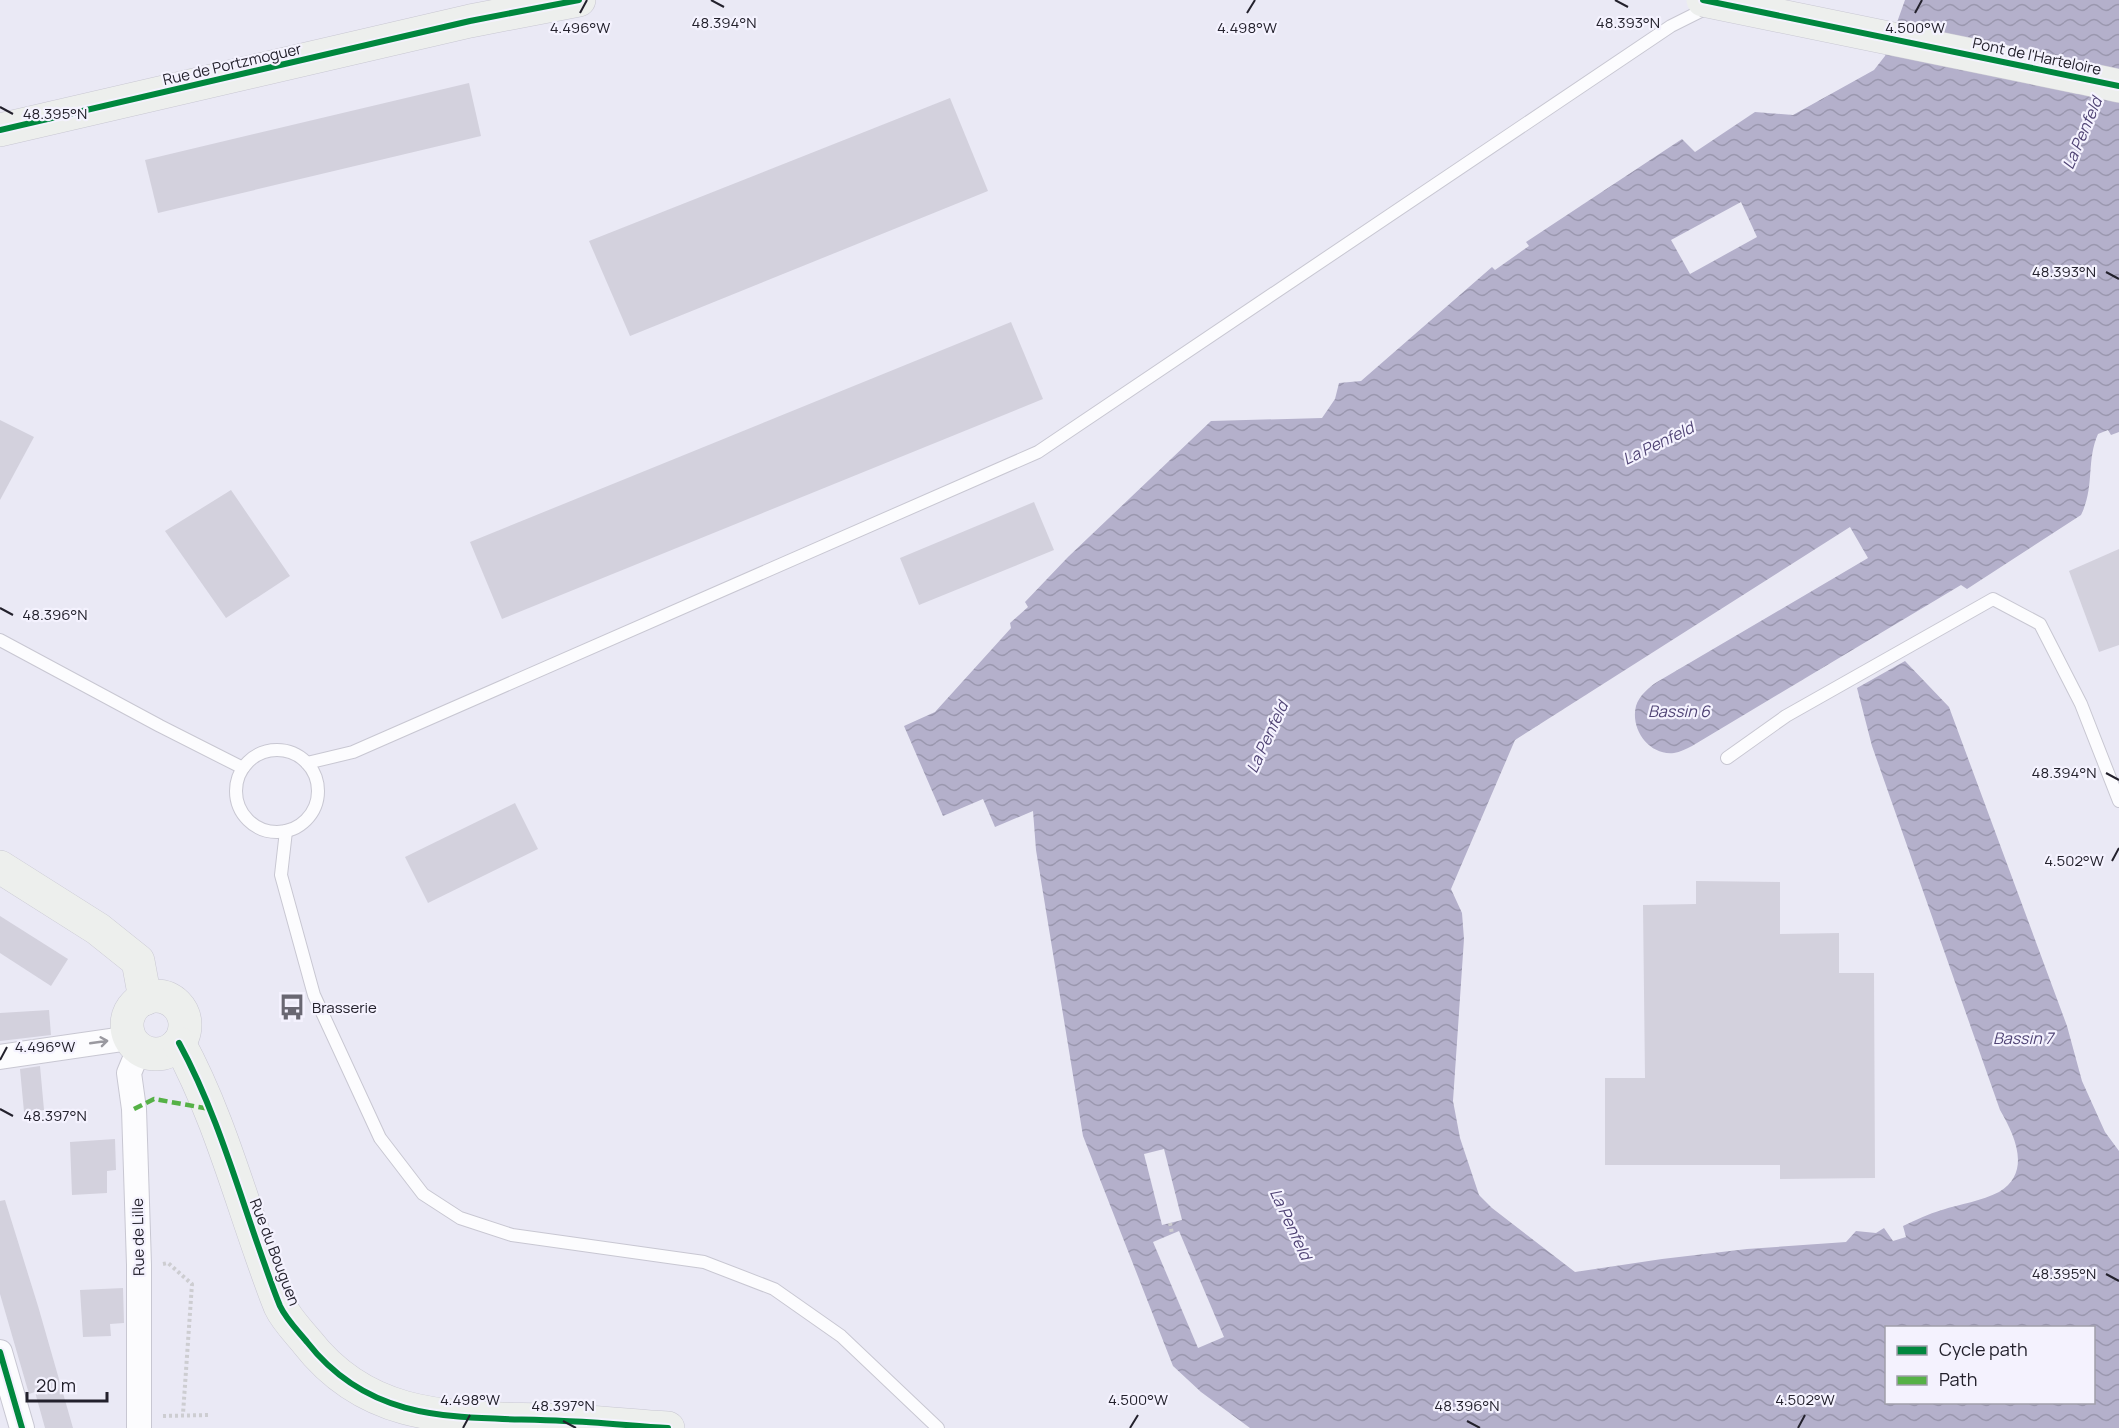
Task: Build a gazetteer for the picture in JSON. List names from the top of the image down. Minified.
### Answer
{"streets":{"street":["Pont de l'Harteloire","Rue de Portzmoguer","Rue de Lille","Rue du Bouguen"]},"crossings":[["Rue de Lille","Rue du Bouguen"]],"water":["La Penfeld","Bassin 6","Bassin 7"],"places":{"bus stop":["Brasserie"]},"legend":["Cycle path","Path"],"scale_bar":"20 m","coordinates":["48.394°N","48.393°N","4.496°W","4.498°W","4.500°W","48.395°N","48.396°N","4.502°W","48.397°N"]}
